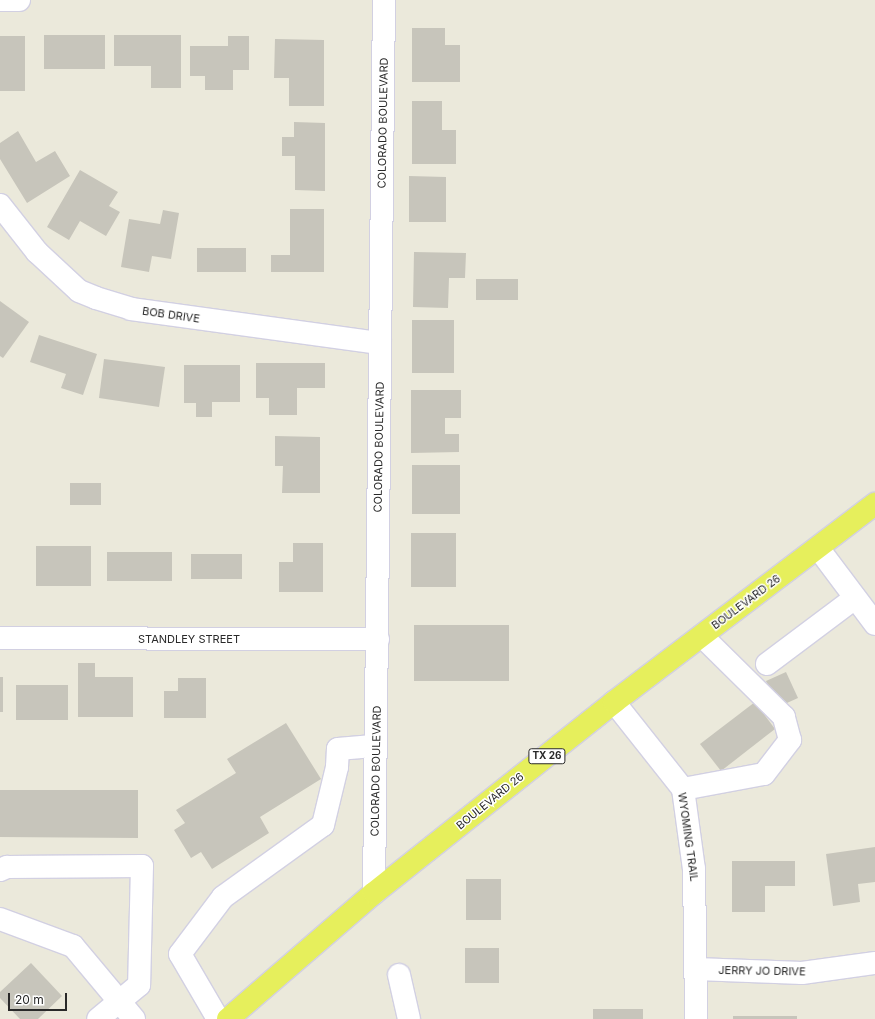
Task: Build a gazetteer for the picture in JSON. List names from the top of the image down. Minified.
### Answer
{"streets":{"main road":["BOULEVARD 26","TX 26"],"street":["COLORADO BOULEVARD","BOB DRIVE","STANDLEY STREET","WYOMING TRAIL","JERRY JO DRIVE"]},"crossings":[["COLORADO BOULEVARD","BOB DRIVE"],["COLORADO BOULEVARD","BOULEVARD 26"],["COLORADO BOULEVARD","STANDLEY STREET"],["BOULEVARD 26","WYOMING TRAIL"],["WYOMING TRAIL","JERRY JO DRIVE"]],"scale_bar":"20 m"}
